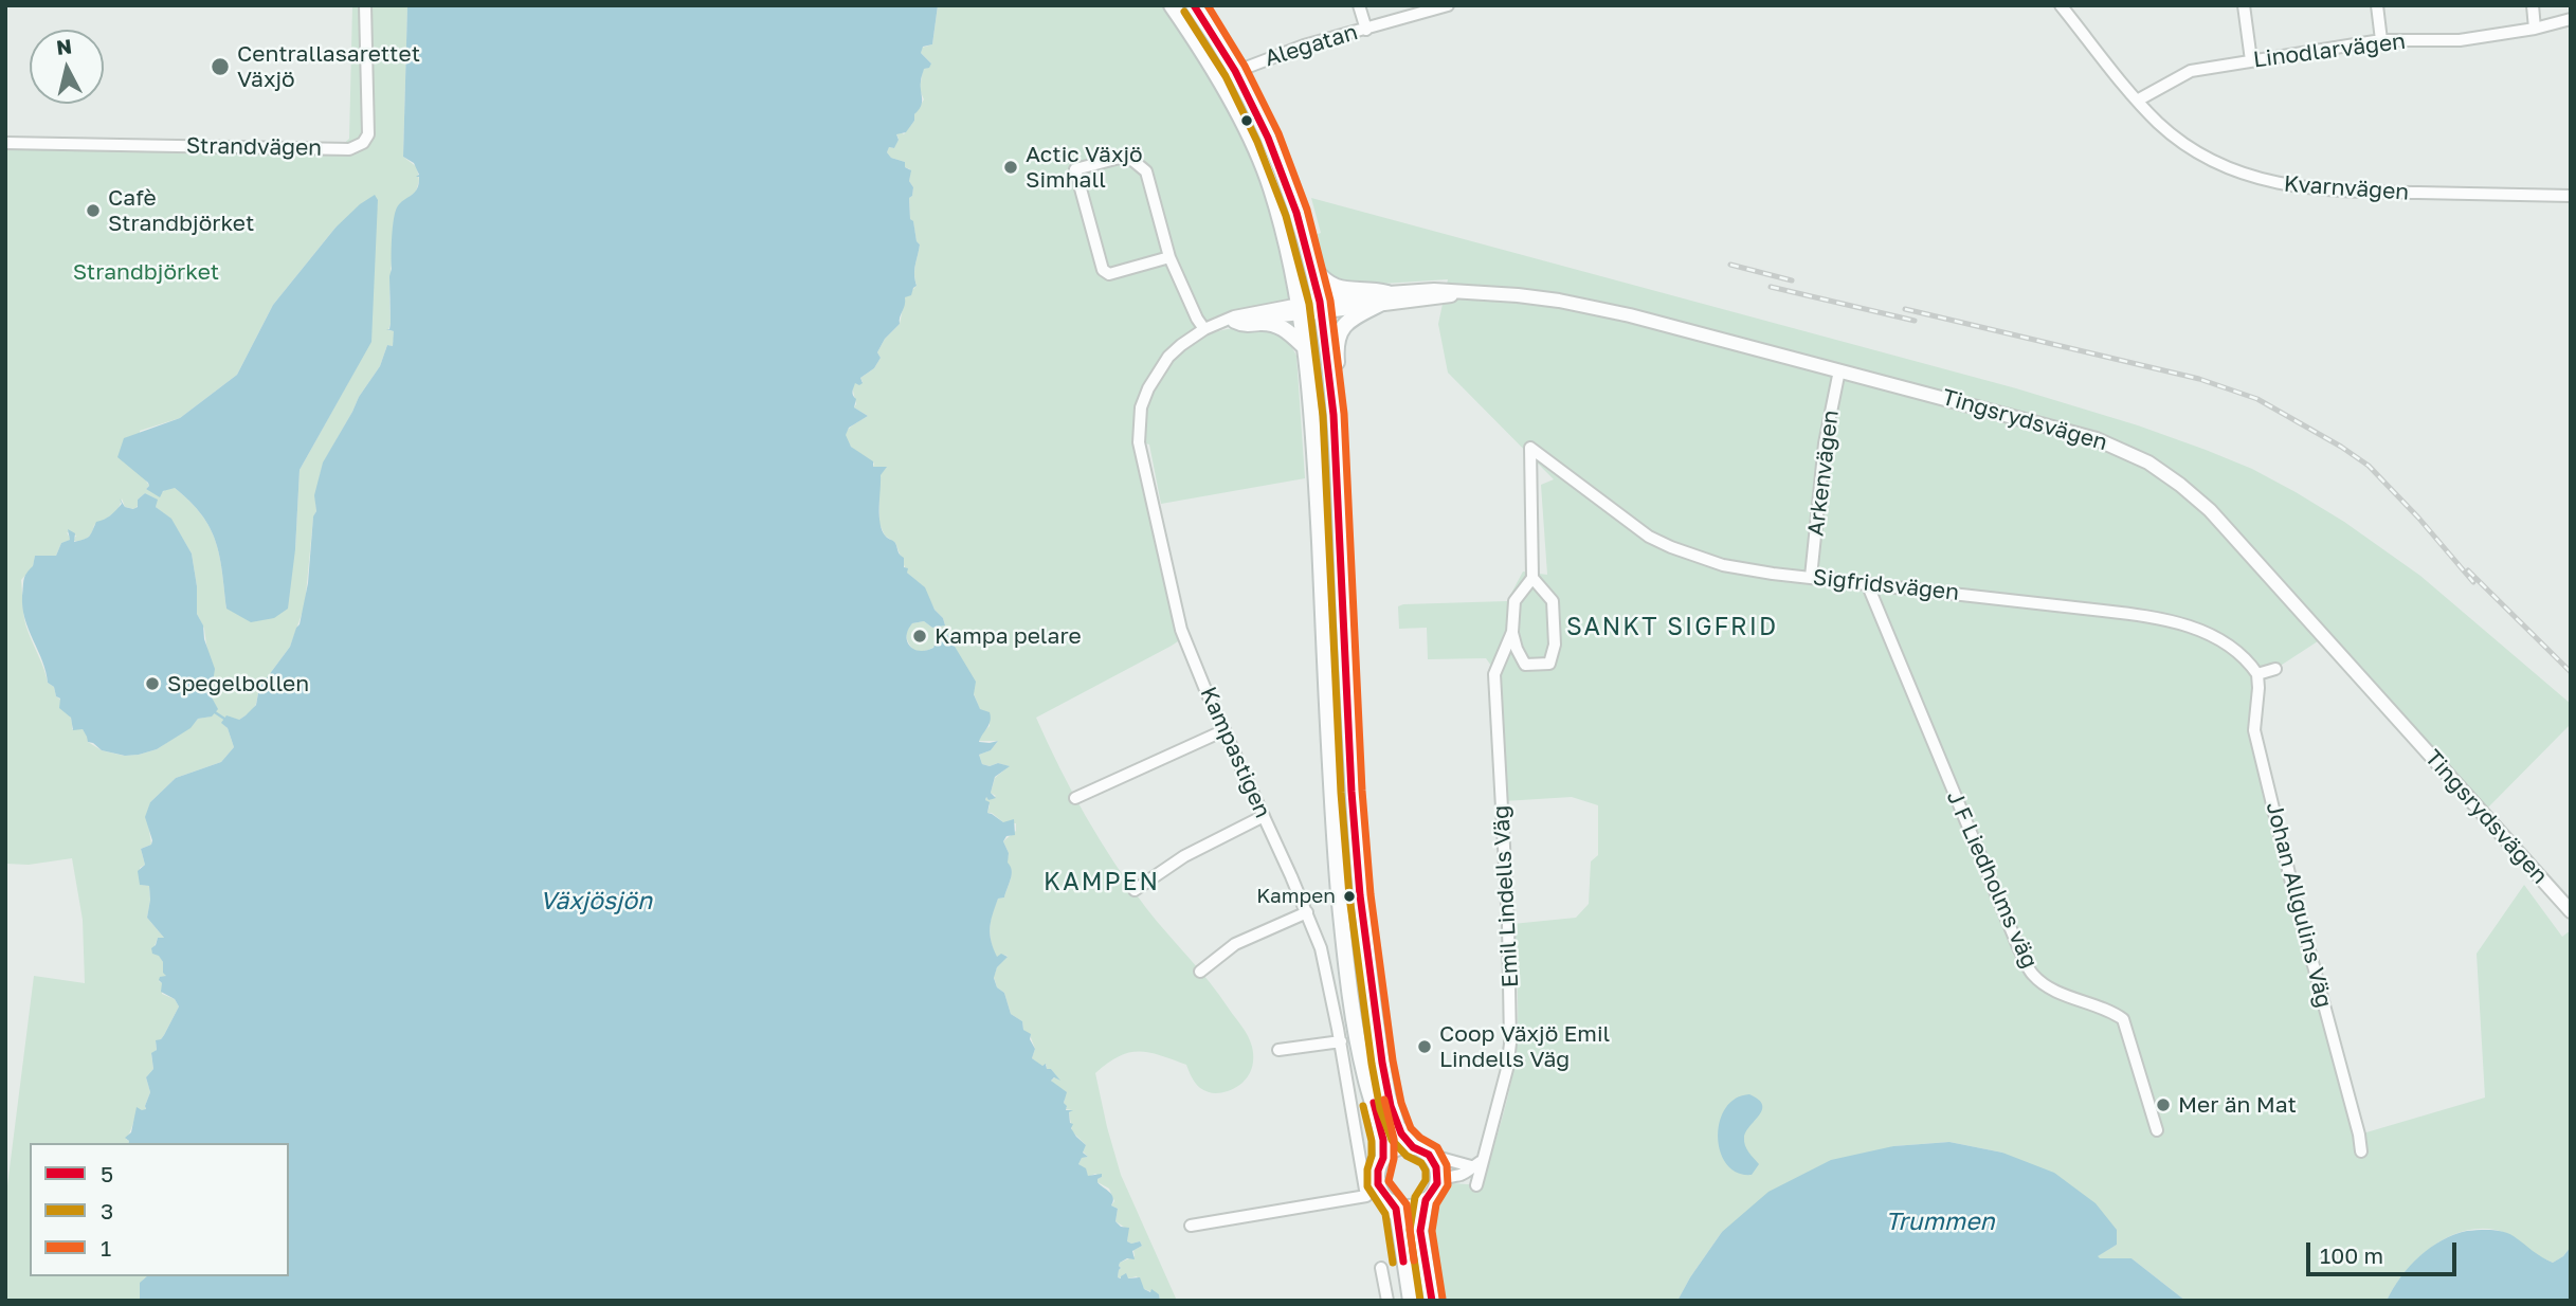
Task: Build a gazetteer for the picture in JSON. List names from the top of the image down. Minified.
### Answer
{"streets":{"street":["Alegatan","Linodlarvägen","Strandvägen","Kvarnvägen","Tingsrydsvägen","Arkenvägen","Sigfridsvägen","Kampastigen","J F Liedholms väg","Emil Lindells Väg","Johan Allgulins Väg"]},"crossings":[["Linodlarvägen","Kvarnvägen"],["Tingsrydsvägen","Arkenvägen"],["Tingsrydsvägen","Kampastigen"],["Arkenvägen","Sigfridsvägen"],["Sigfridsvägen","J F Liedholms väg"],["Sigfridsvägen","Emil Lindells Väg"],["Sigfridsvägen","Johan Allgulins Väg"]],"districts":["SANKT SIGFRID","KAMPEN"],"water":["Växjösjön","Trummen"],"parks":["Strandbjörket"],"places":["Centrallasarettet Växjö","Actic Växjö Simhall","Cafè Strandbjörket","Kampa pelare","Spegelbollen","Kampen","Coop Växjö Emil Lindells Väg","Mer än Mat"],"lines":["transit line 5","transit line 1","transit line 3"],"legend":["5","3","1"],"scale_bar":"100 m","north":"top"}
